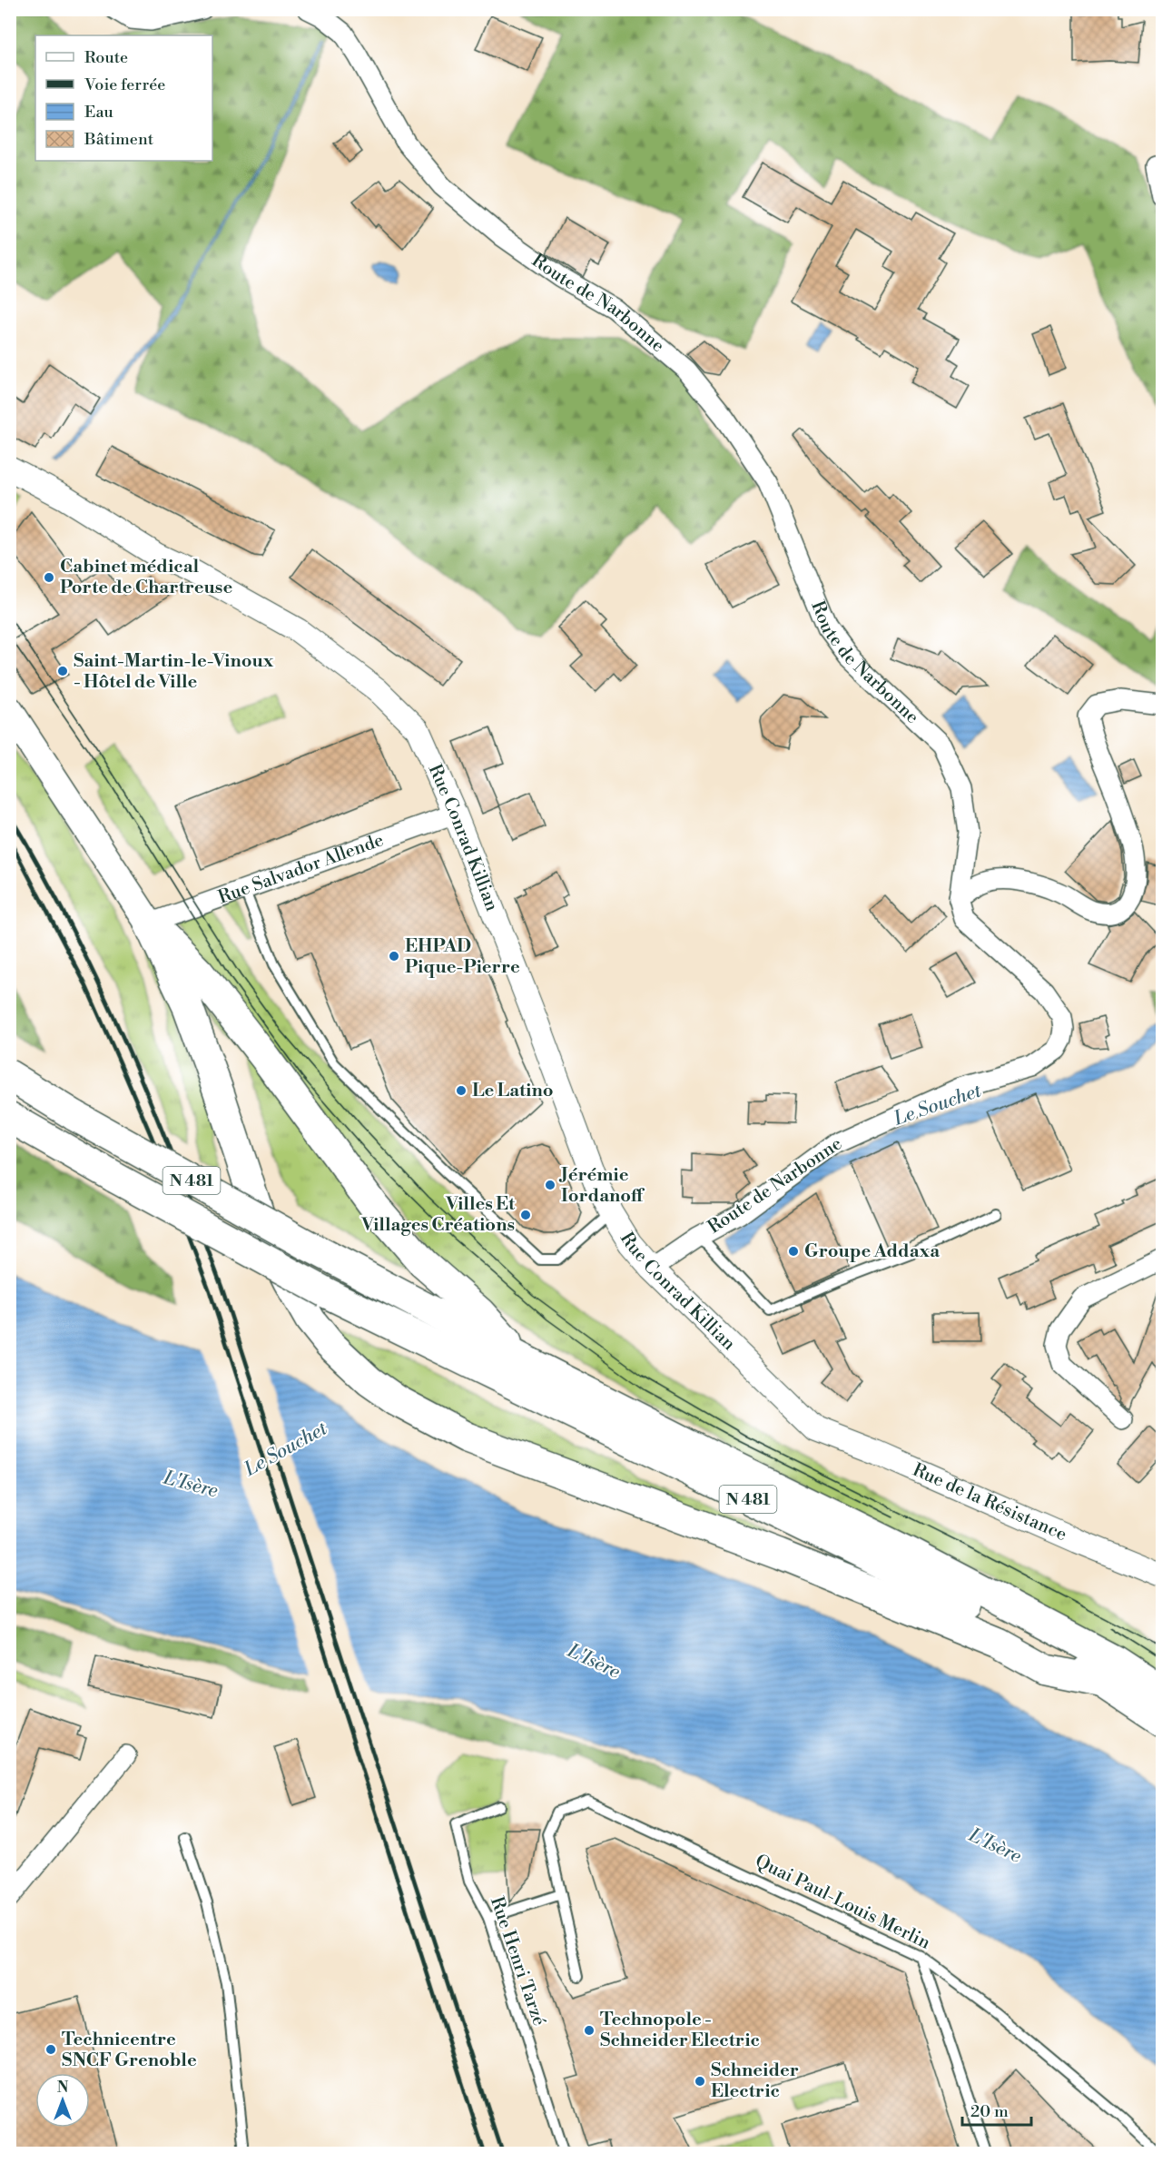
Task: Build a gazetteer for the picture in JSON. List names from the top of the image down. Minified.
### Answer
{"streets":{"highway":["N 481"],"street":["Route de Narbonne","Rue Conrad Killian","Rue Salvador Allende","Rue de la Résistance"],"lane":["Quai Paul-Louis Merlin","Rue Henri Tarzé"]},"crossings":[["Route de Narbonne","Rue Conrad Killian"],["Rue Conrad Killian","Rue Salvador Allende"],["Rue Conrad Killian","Rue de la Résistance"]],"water":["Le Souchet","L'Isère"],"places":["Cabinet médical Porte de Chartreuse","Saint-Martin-le-Vinoux - Hôtel de Ville","EHPAD Pique-Pierre","Le Latino","Jérémie Iordanoff","Villes Et Villages Créations","Groupe Addaxa","Technopole - Schneider Electric","Technicentre SNCF Grenoble","Schneider Electric"],"legend":["Route","Voie ferrée","Eau","Bâtiment"],"scale_bar":"20 m","north":"top"}
